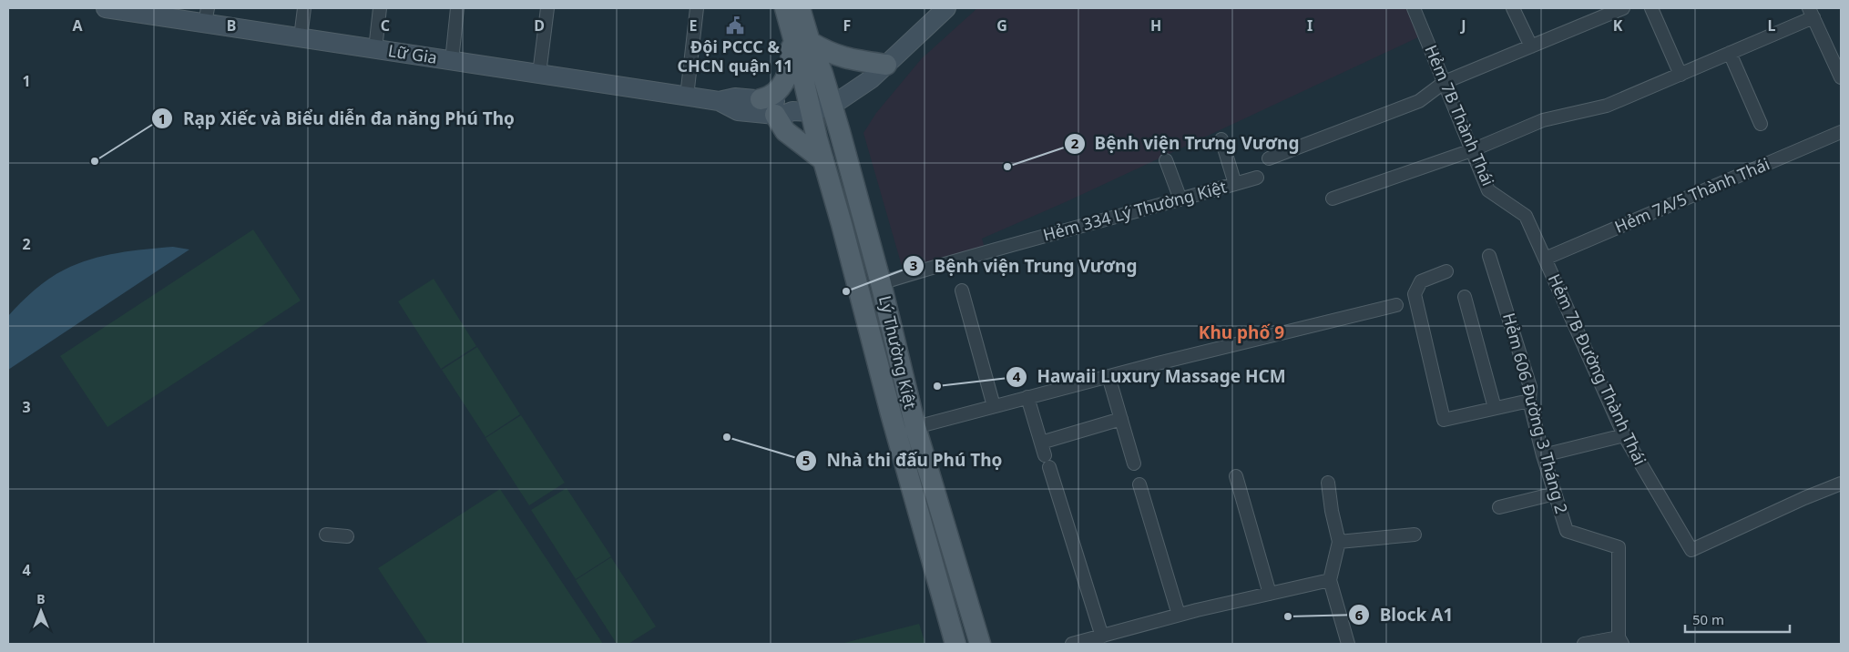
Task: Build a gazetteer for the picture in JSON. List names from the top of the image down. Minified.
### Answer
{"streets":{"main road":["Lữ Gia","Lý Thường Kiệt"],"street":["Hẻm 7B Thành Thái","Hẻm 7A/5 Thành Thái","Hẻm 334 Lý Thường Kiệt","Hẻm 7B Đường Thành Thái","Hẻm 606 Đường 3 Tháng 2"]},"crossings":[["Lữ Gia","Lý Thường Kiệt"],["Hẻm 7B Thành Thái","Hẻm 7A/5 Thành Thái"],["Hẻm 7B Thành Thái","Hẻm 7B Đường Thành Thái"],["Hẻm 7A/5 Thành Thái","Hẻm 7B Đường Thành Thái"],["Hẻm 334 Lý Thường Kiệt","Lý Thường Kiệt"]],"districts":["Khu phố 9"],"places":{"public building":["Đội PCCC & CHCN quận 11"],"other":["Rạp Xiếc và Biểu diễn đa năng Phú Thọ","Bệnh viện Trưng Vương","Bệnh viện Trung Vương","Hawaii Luxury Massage HCM","Nhà thi đấu Phú Thọ","Block A1"]},"scale_bar":"50 m","north":"top","grid":{"columns":["A","B","C","D","E","F","G","H","I","J","K","L"],"rows":["1","2","3","4"]}}
